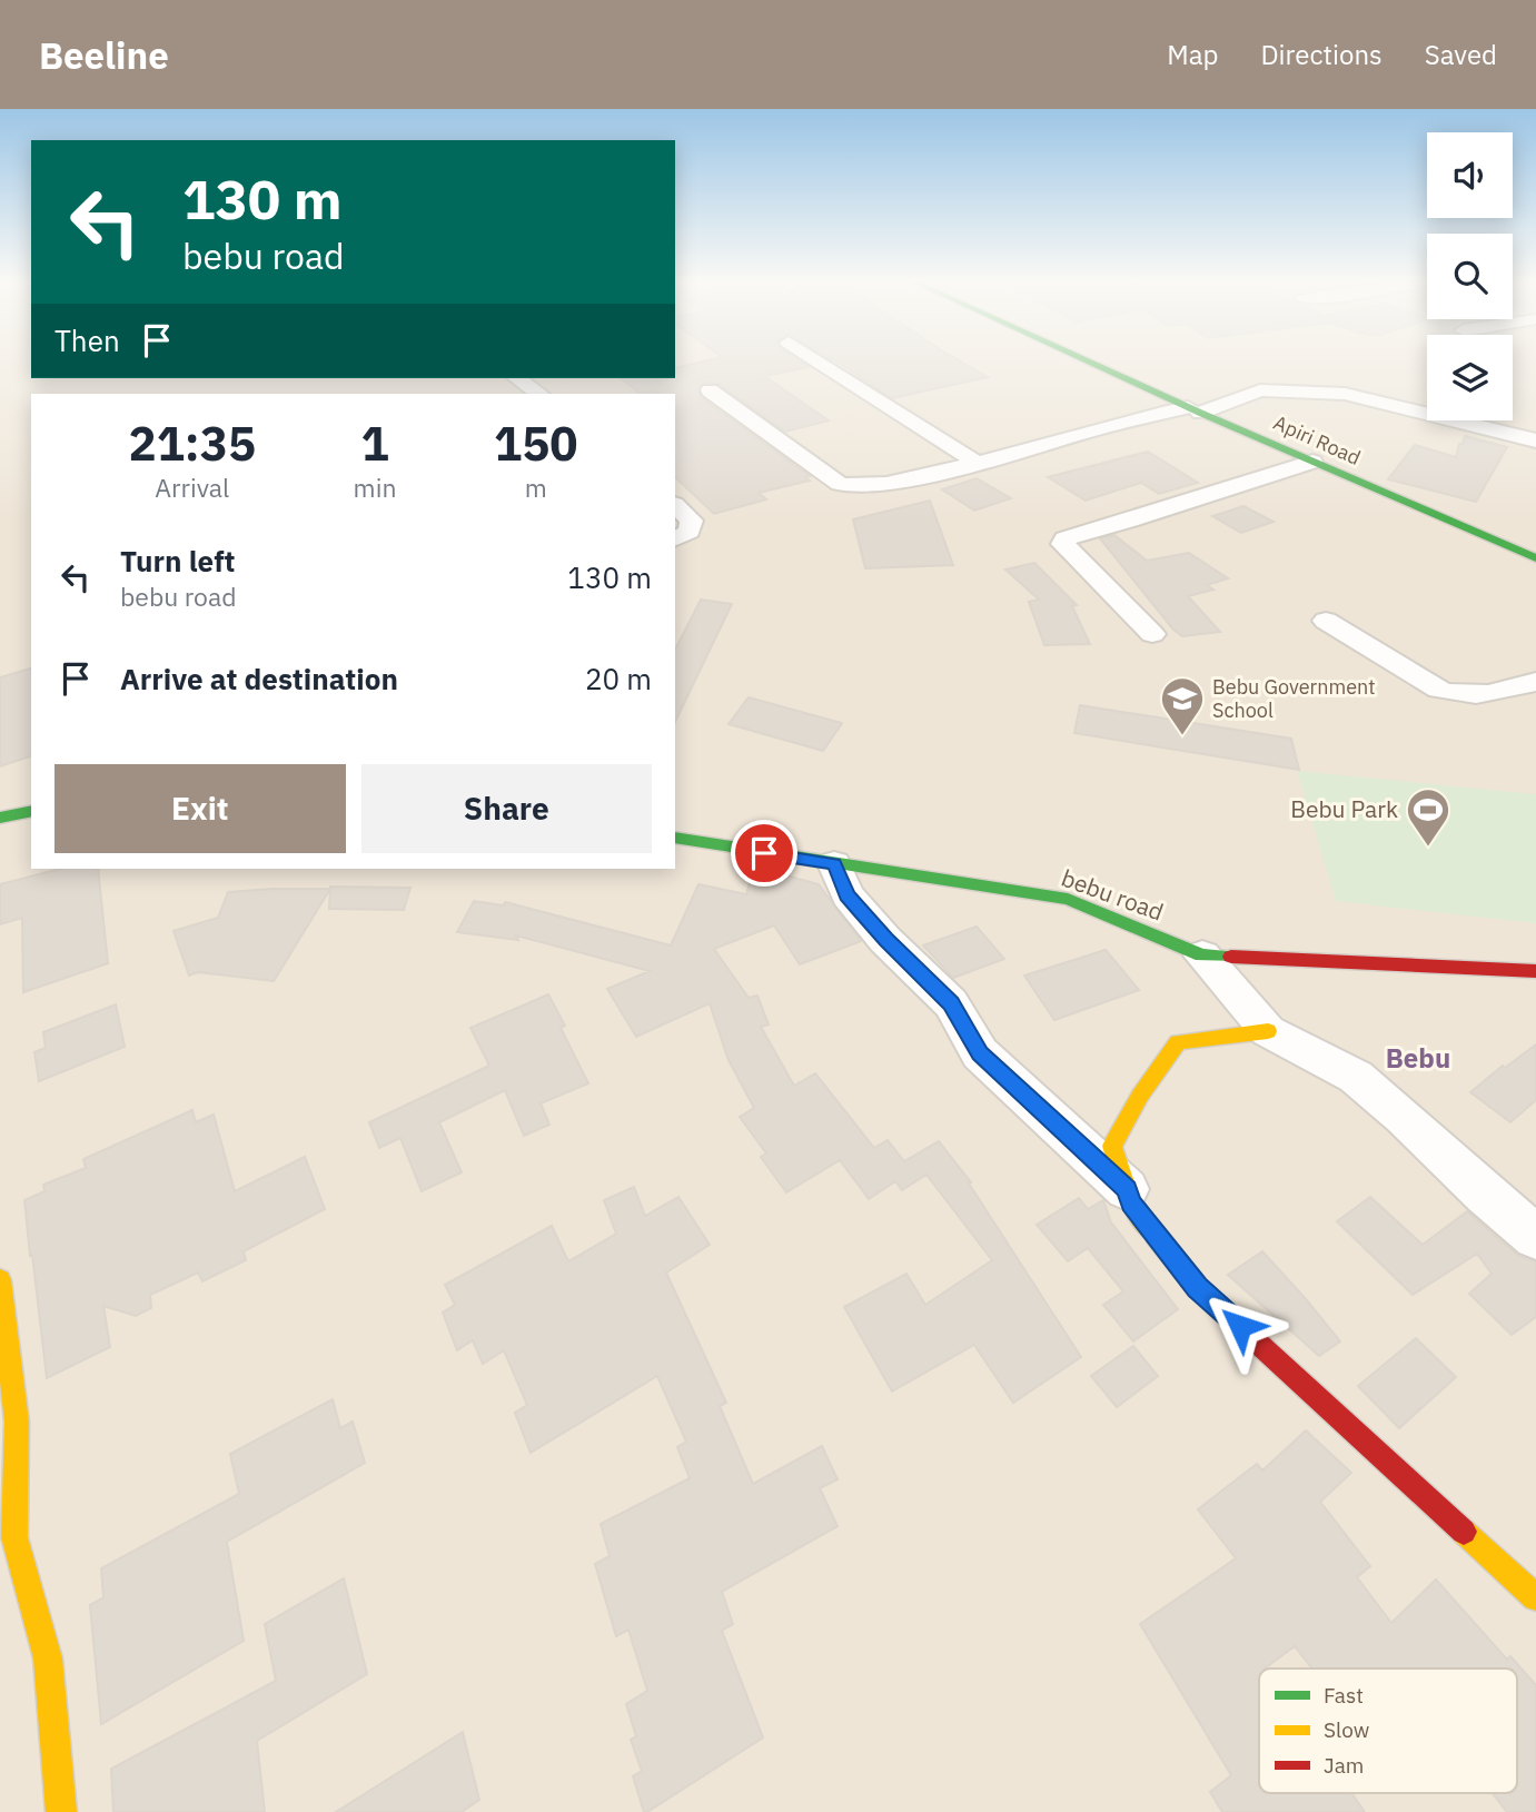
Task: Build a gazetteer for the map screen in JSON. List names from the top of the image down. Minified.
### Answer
{"streets":{"street":["Apiri Road","bebu road"]},"districts":["Bebu"],"places":{"school or university":["Bebu Government School"],"sports":["Bebu Park"]},"legend":["Fast","Slow","Jam"],"page":{"header":"Beeline","nav":["Map","Directions","Saved"],"turn":["130 m","bebu road"],"then":"Then","eta":["21:35","Arrival","1","min","150","m"],"list":[{"name":"Turn left","note":"bebu road","value":"130 m"},{"name":"Arrive at destination","value":"20 m"}],"buttons":["Exit","Share"]}}
